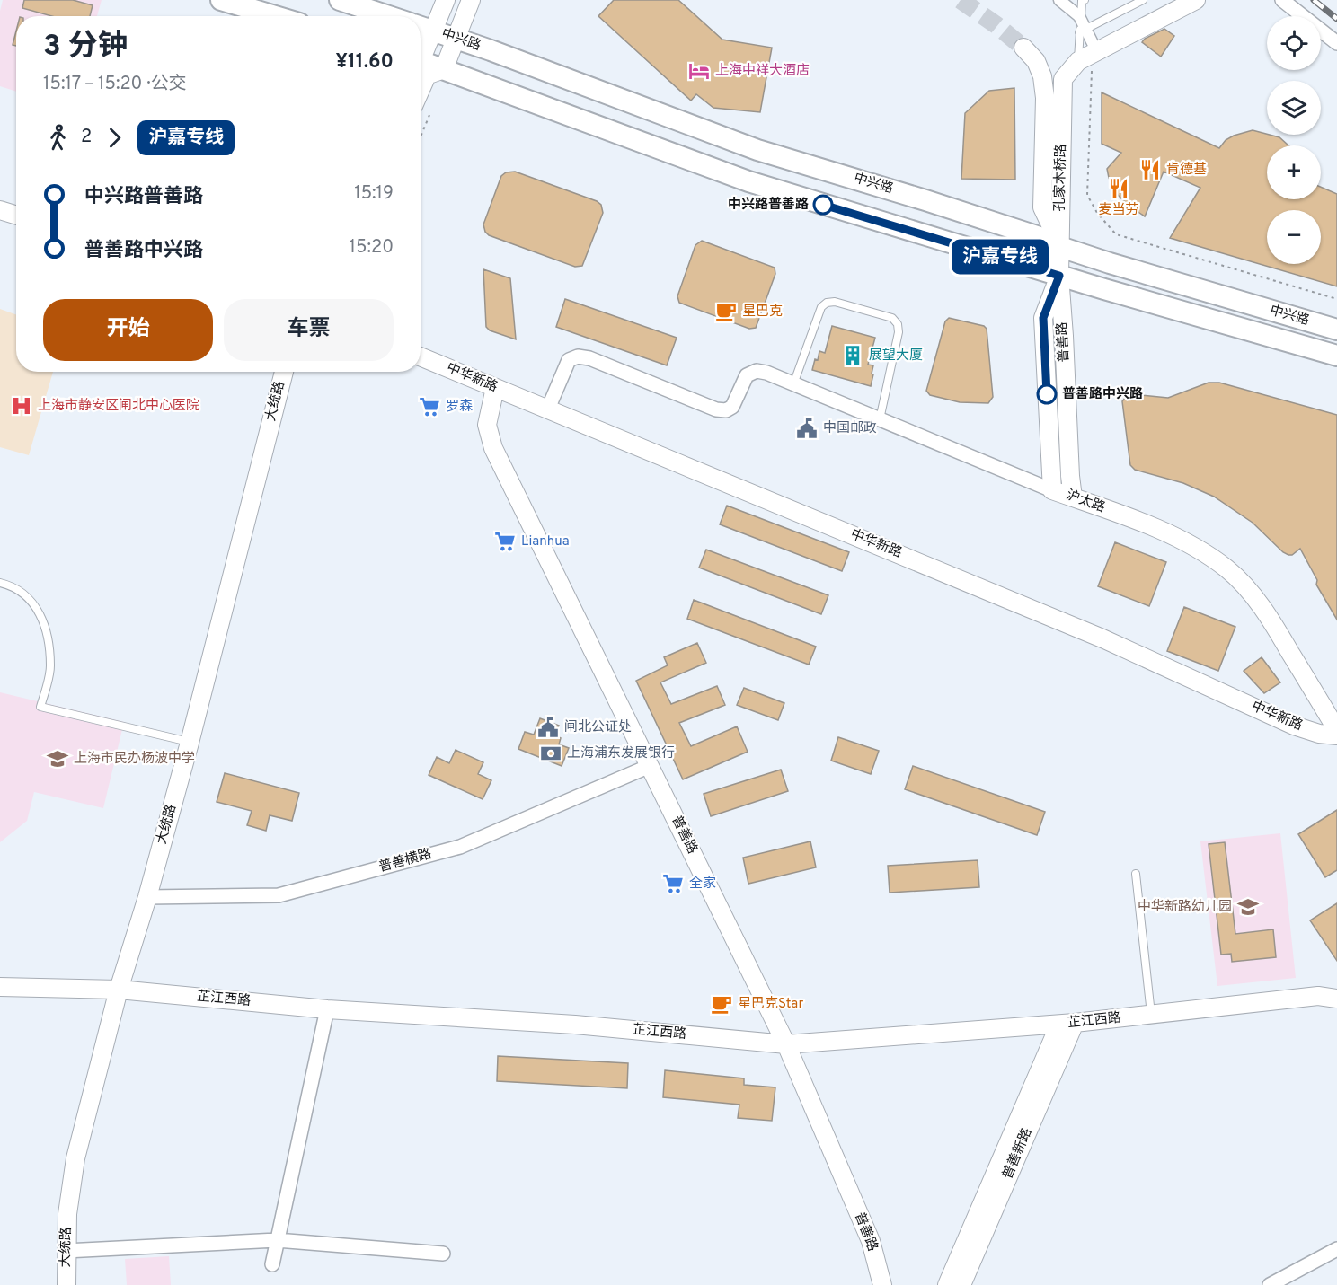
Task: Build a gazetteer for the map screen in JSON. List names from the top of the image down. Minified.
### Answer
{"streets":{"main road":["中兴路"],"street":["孔家木桥路","普善路","中华新路","大统路","沪太路","普善横路","芷江西路","普善新路"]},"crossings":[["中兴路","孔家木桥路"],["中兴路","普善路"],["孔家木桥路","普善路"],["普善路","中华新路"],["普善路","沪太路"],["普善路","普善横路"],["普善路","芷江西路"],["中华新路","沪太路"],["大统路","普善横路"],["大统路","芷江西路"],["芷江西路","普善新路"]],"places":{"hotel":["上海中祥大酒店"],"restaurant":["肯德基","麦当劳"],"other":["中兴路普善路","普善路中兴路"],"cafe":["星巴克","星巴克Star"],"building":["展望大厦"],"hospital":["上海市静安区闸北中心医院"],"supermarket":["罗森","Lianhua","全家"],"public building":["中国邮政","闸北公证处"],"bank":["上海浦东发展银行"],"school or university":["上海市民办杨波中学","中华新路幼儿园"]},"lines":["bus line 沪嘉专线"],"page":{"on_map":"沪嘉专线","map_buttons":["+","−"],"heading":["3 分钟","15:17 – 15:20 · 公交","¥11.60"],"legs":["2","沪嘉专线"],"list":[{"name":"中兴路普善路","value":"15:19"},{"name":"普善路中兴路","value":"15:20"}],"buttons":["开始","车票"]}}
